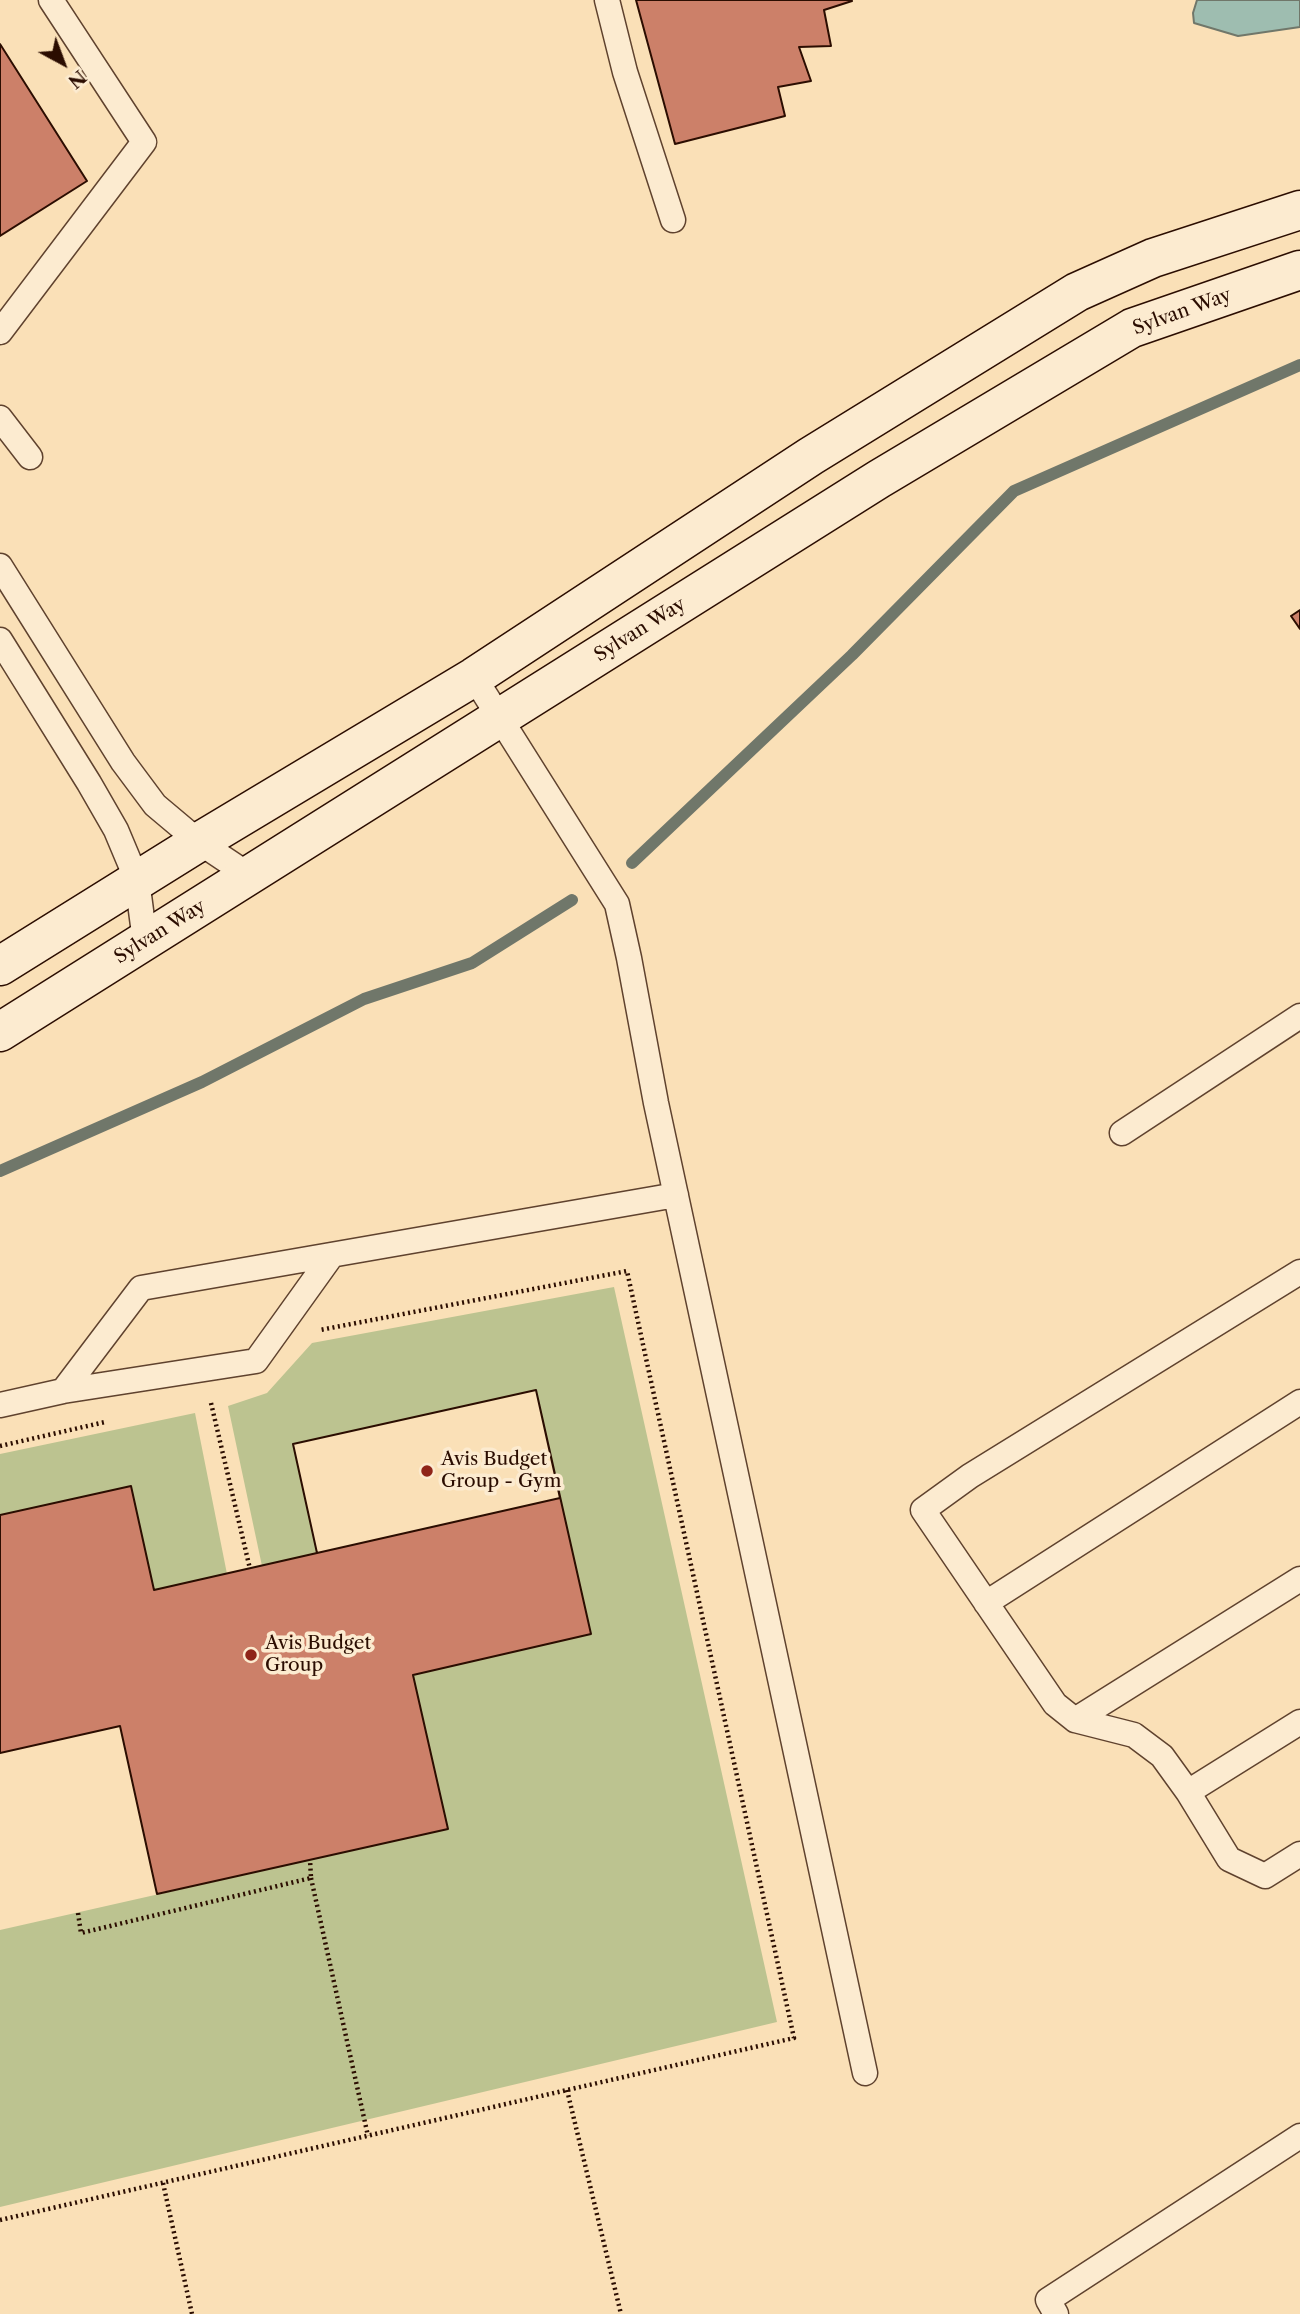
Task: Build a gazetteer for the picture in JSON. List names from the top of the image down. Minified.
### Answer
{"streets":{"street":["Sylvan Way"]},"places":["Avis Budget Group - Gym","Avis Budget Group"],"north":"bottom right"}
